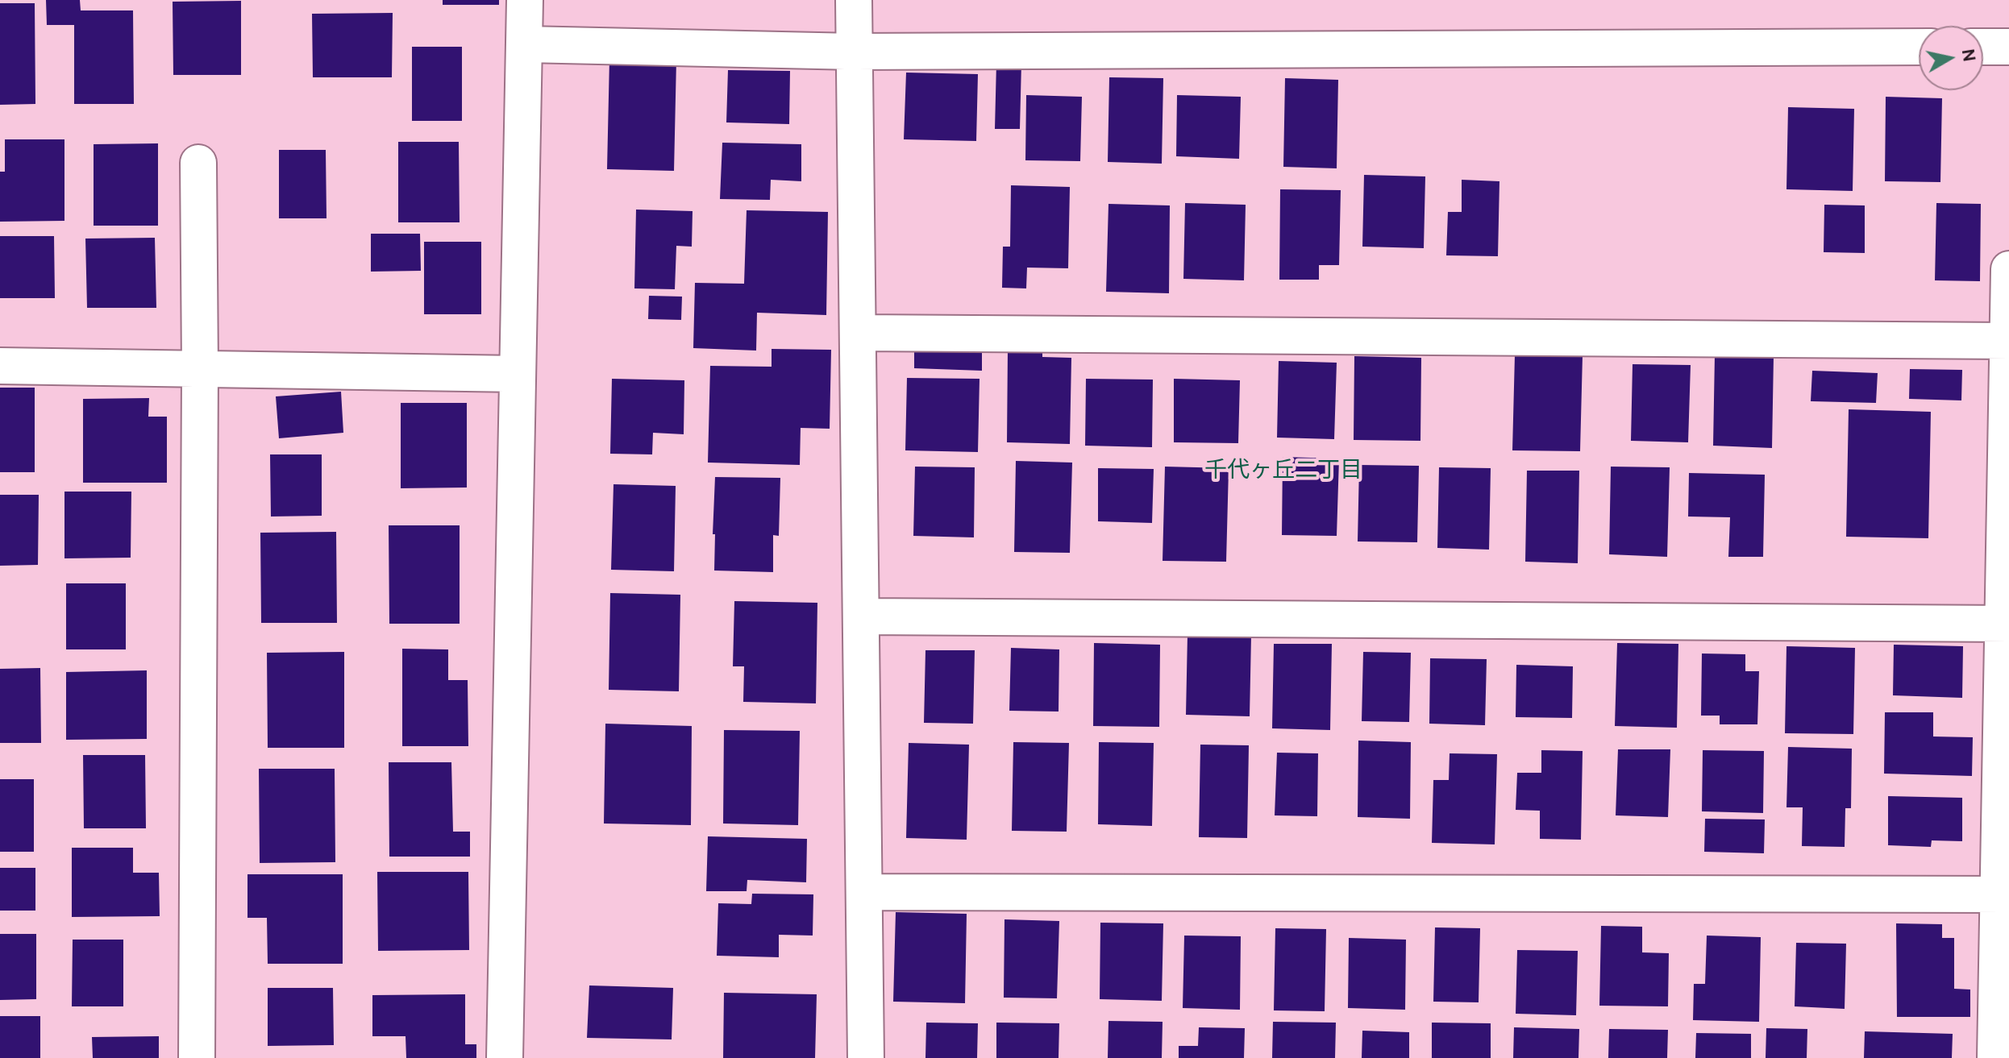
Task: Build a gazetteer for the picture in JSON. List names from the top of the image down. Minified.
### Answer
{"districts":["千代ヶ丘二丁目"],"north":"right"}
